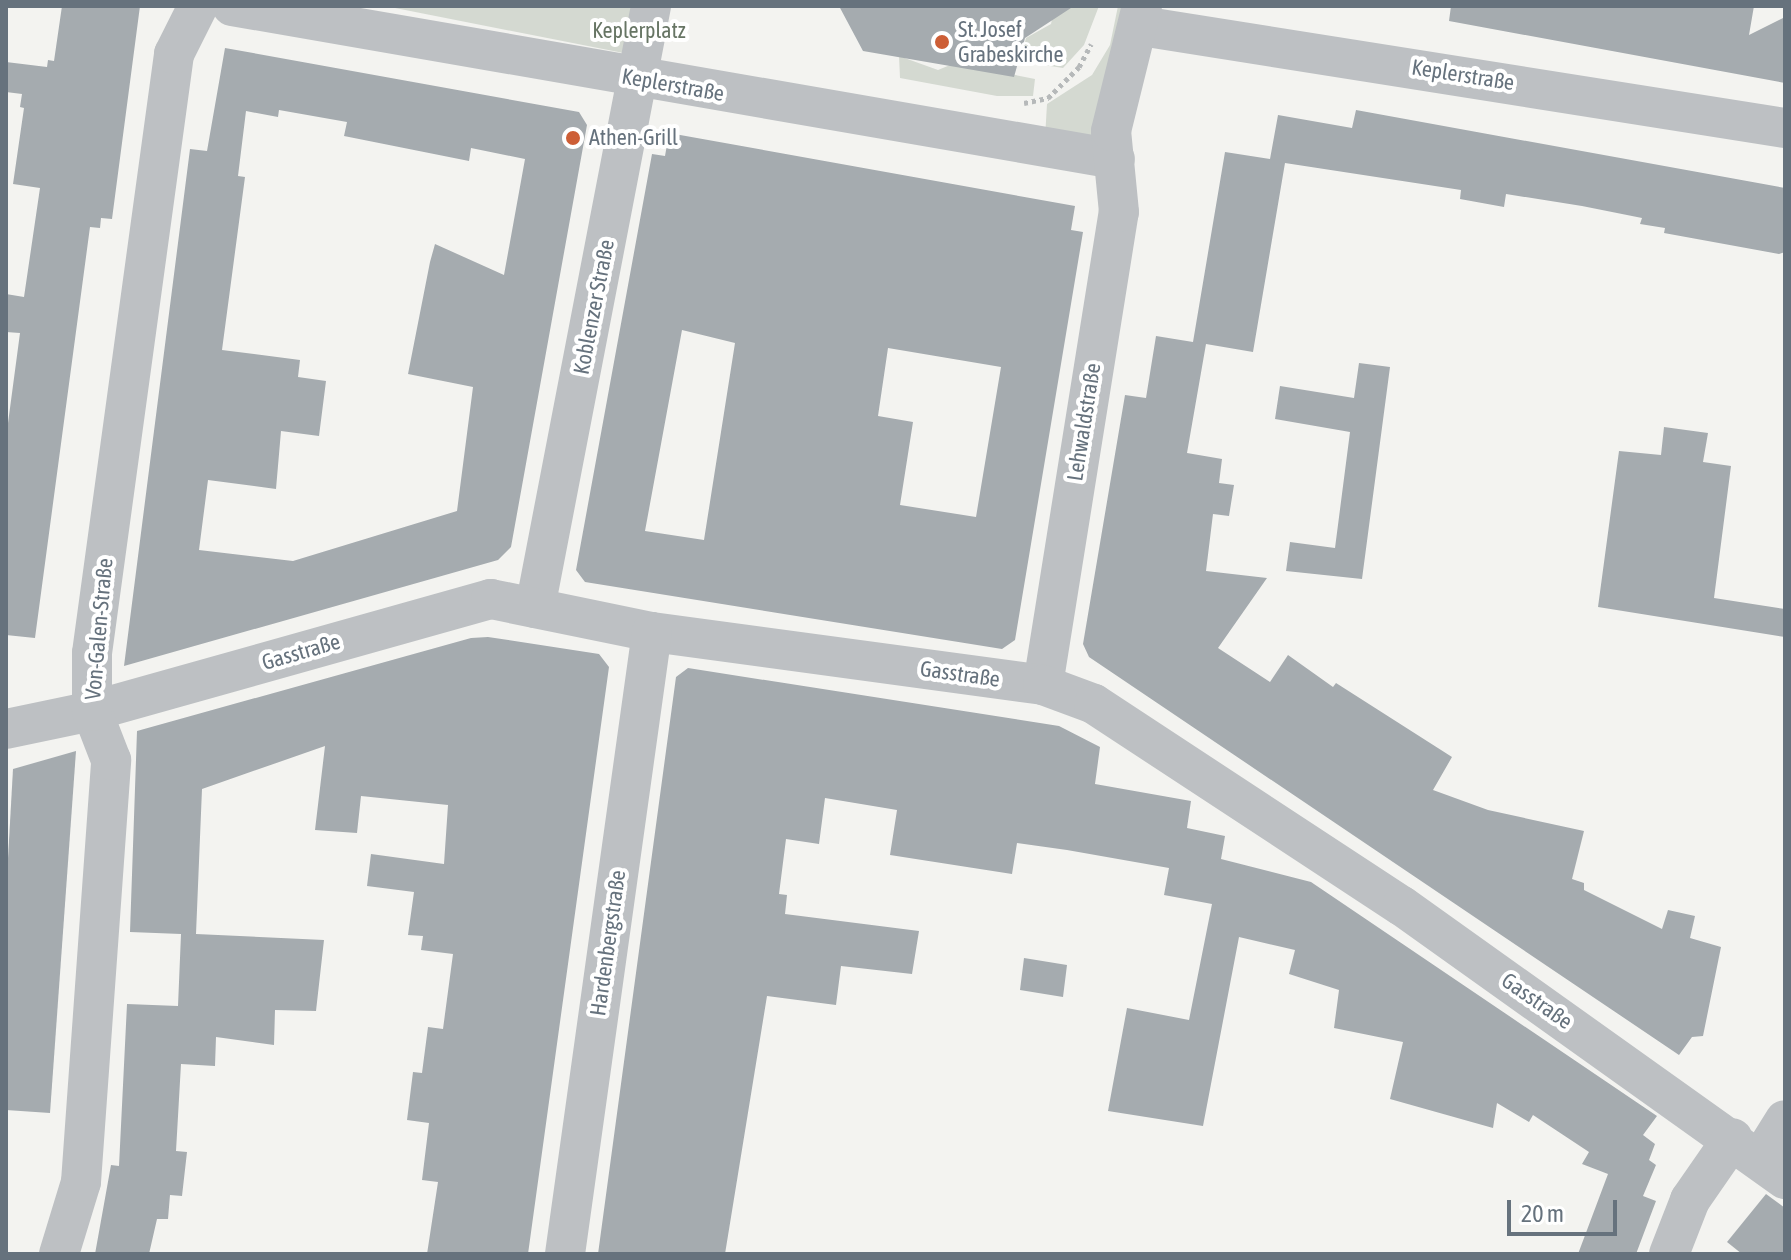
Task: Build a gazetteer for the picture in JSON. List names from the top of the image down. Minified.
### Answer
{"streets":{"street":["Keplerstraße","Koblenzer Straße","Lehwaldstraße","Von-Galen-Straße","Gasstraße","Hardenbergstraße"]},"crossings":[["Keplerstraße","Koblenzer Straße"],["Keplerstraße","Lehwaldstraße"],["Koblenzer Straße","Gasstraße"],["Lehwaldstraße","Gasstraße"],["Von-Galen-Straße","Gasstraße"],["Gasstraße","Hardenbergstraße"]],"parks":["Keplerplatz"],"places":["St. Josef Grabeskirche","Athen-Grill"],"scale_bar":"20 m"}
